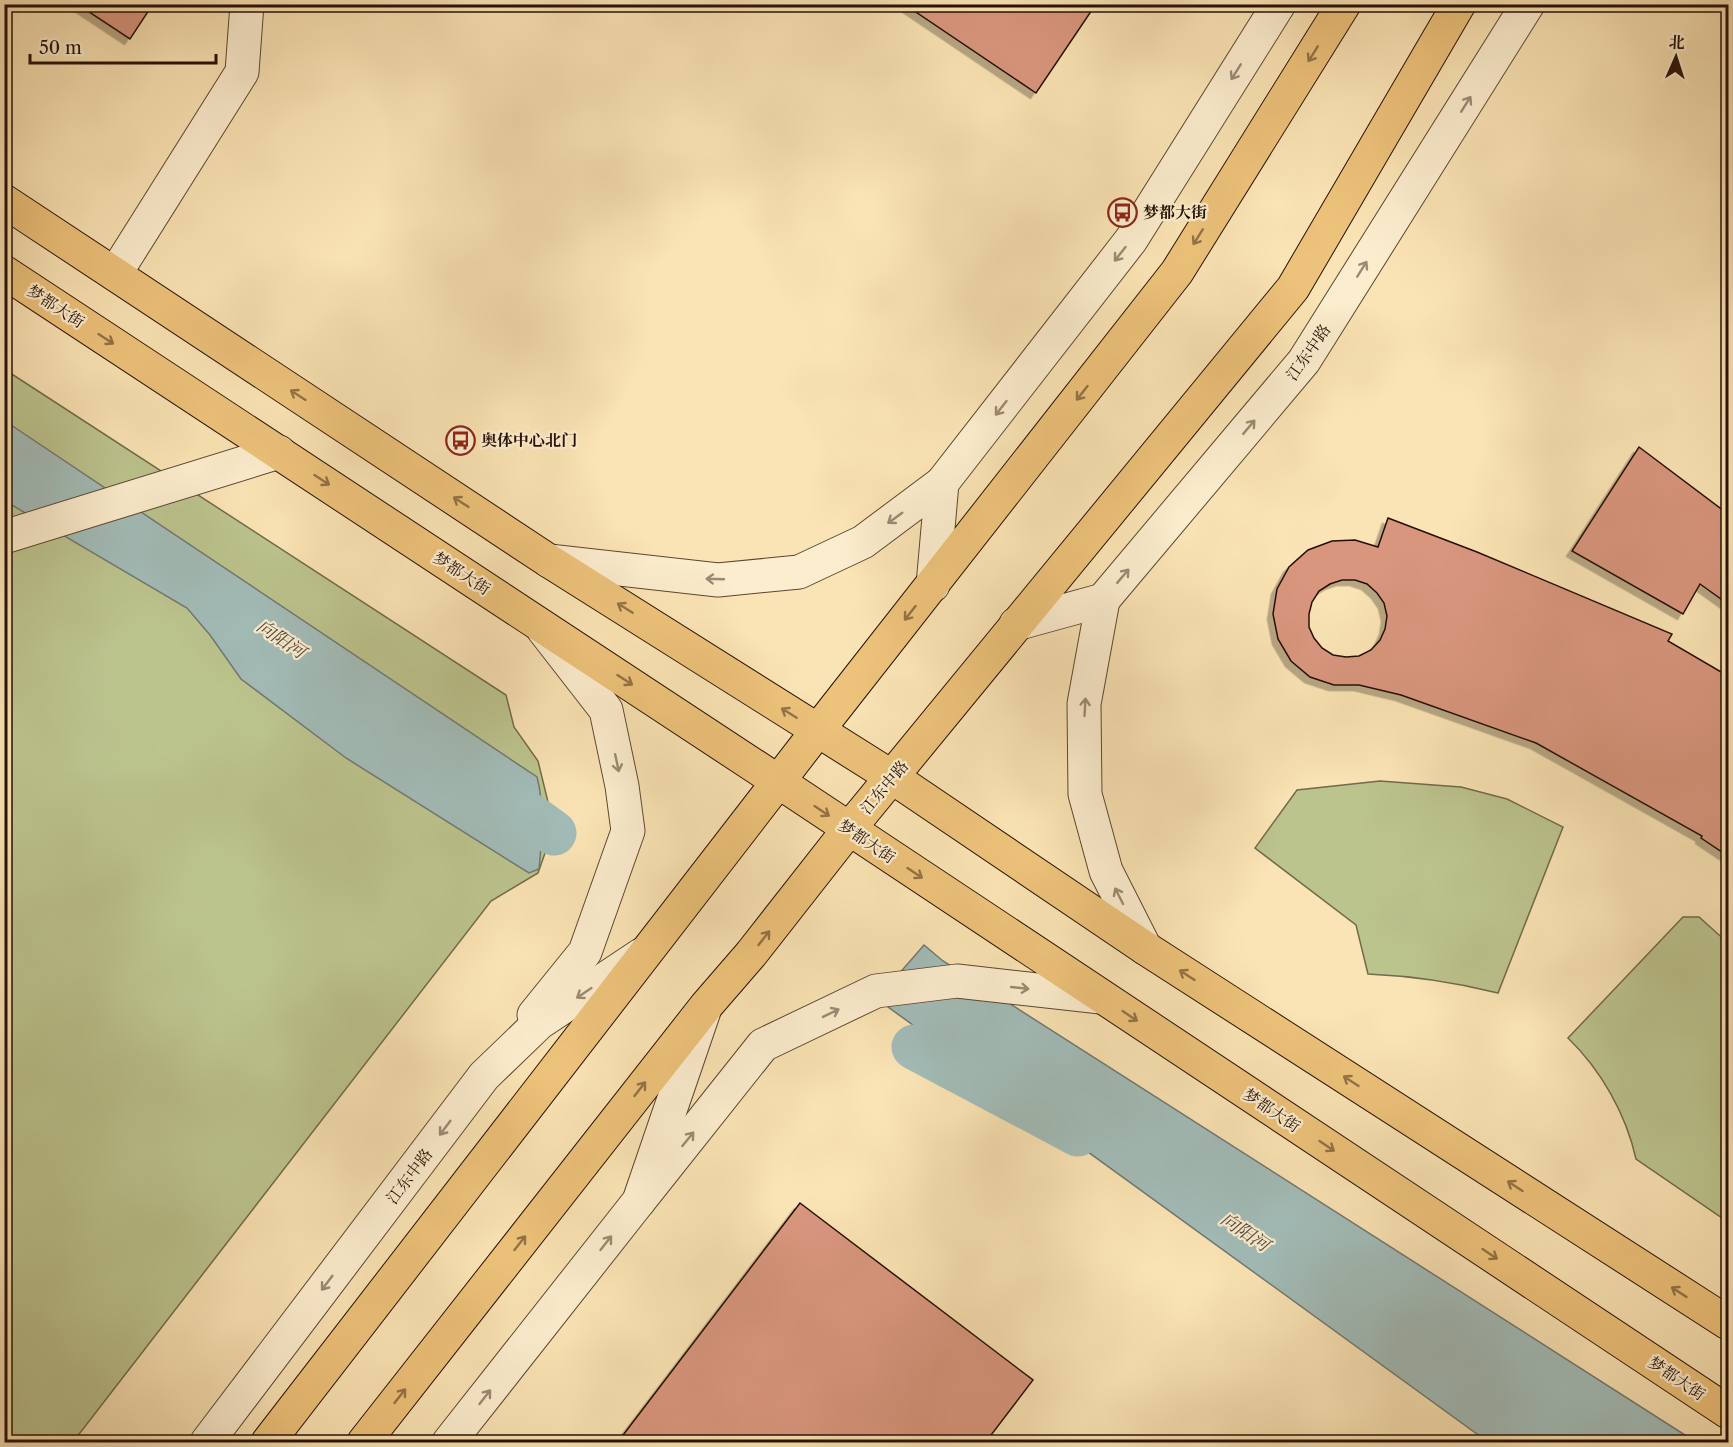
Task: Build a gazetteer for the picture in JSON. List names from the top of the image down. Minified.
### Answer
{"streets":{"main road":["梦都大街","江东中路"]},"crossings":[["梦都大街","江东中路"]],"water":["向阳河"],"places":{"bus stop":["梦都大街","奥体中心北门"]},"scale_bar":"50 m","north":"top"}
